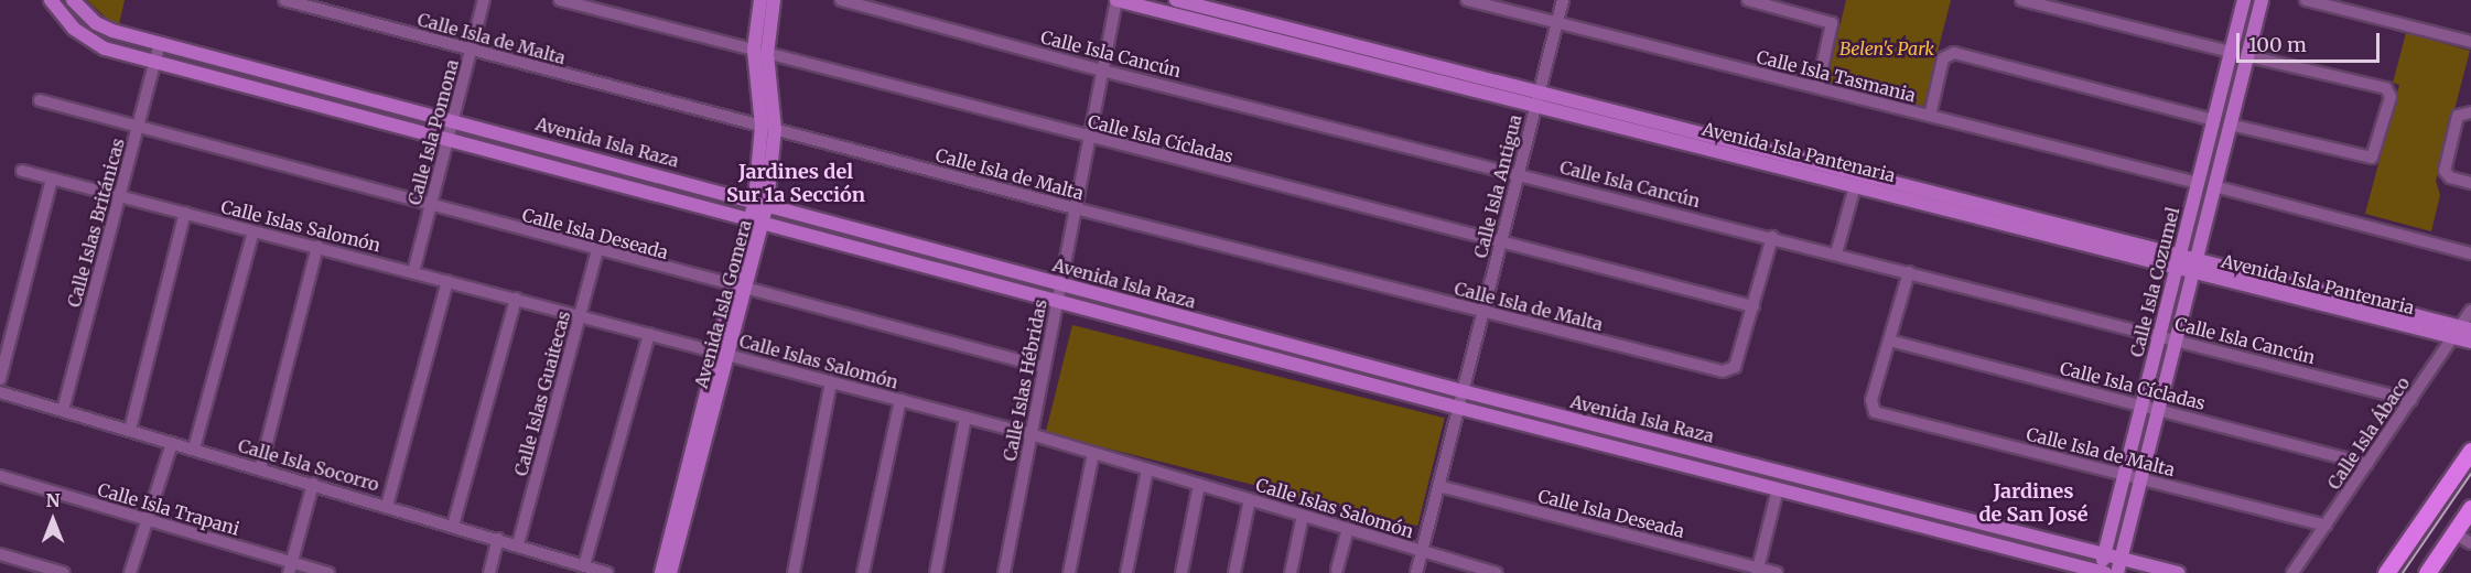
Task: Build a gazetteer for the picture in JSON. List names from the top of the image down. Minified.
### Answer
{"streets":{"street":["Calle Isla de Malta","Calle Isla Cancún","Calle Isla Tasmania","Calle Isla Pomona","Calle Isla Cícladas","Avenida Isla Raza","Avenida Isla Pantenaria","Calle Isla Antigua","Calle Islas Británicas","Calle Islas Salomón","Calle Isla Deseada","Calle Isla Cozumel","Avenida Isla Gomera","Calle Islas Hébridas","Calle Islas Guaitecas","Calle Isla Ábaco","Calle Isla Socorro","Calle Isla Trapani"]},"crossings":[["Calle Isla de Malta","Calle Isla Pomona"],["Calle Isla de Malta","Calle Isla Cícladas"],["Calle Isla de Malta","Calle Isla Antigua"],["Calle Isla de Malta","Calle Isla Cozumel"],["Calle Isla de Malta","Avenida Isla Gomera"],["Calle Isla de Malta","Calle Islas Hébridas"],["Calle Isla de Malta","Calle Isla Ábaco"],["Calle Isla Cancún","Calle Isla Antigua"],["Calle Isla Cancún","Calle Isla Cozumel"],["Calle Isla Cancún","Calle Islas Hébridas"],["Calle Isla Cancún","Calle Isla Ábaco"],["Calle Isla Tasmania","Calle Isla Antigua"],["Calle Isla Tasmania","Calle Isla Cozumel"],["Calle Isla Pomona","Avenida Isla Raza"],["Calle Isla Pomona","Calle Islas Salomón"],["Calle Isla Pomona","Calle Isla Deseada"],["Calle Isla Cícladas","Calle Isla Antigua"],["Calle Isla Cícladas","Calle Isla Cozumel"],["Calle Isla Cícladas","Avenida Isla Gomera"],["Calle Isla Cícladas","Calle Islas Hébridas"],["Calle Isla Cícladas","Calle Isla Ábaco"],["Avenida Isla Raza","Calle Isla Antigua"],["Avenida Isla Raza","Calle Islas Británicas"],["Avenida Isla Raza","Calle Isla Cozumel"],["Avenida Isla Raza","Avenida Isla Gomera"],["Avenida Isla Raza","Calle Islas Hébridas"],["Avenida Isla Pantenaria","Calle Isla Antigua"],["Avenida Isla Pantenaria","Calle Isla Cozumel"],["Avenida Isla Pantenaria","Calle Islas Hébridas"],["Avenida Isla Pantenaria","Calle Isla Ábaco"],["Calle Isla Antigua","Calle Islas Salomón"],["Calle Isla Antigua","Calle Isla Deseada"],["Calle Islas Británicas","Calle Islas Salomón"],["Calle Islas Británicas","Calle Isla Deseada"],["Calle Islas Británicas","Calle Isla Socorro"],["Calle Islas Salomón","Avenida Isla Gomera"],["Calle Islas Salomón","Calle Islas Hébridas"],["Calle Islas Salomón","Calle Islas Guaitecas"],["Calle Isla Deseada","Avenida Isla Gomera"],["Calle Isla Deseada","Calle Islas Hébridas"],["Calle Isla Deseada","Calle Islas Guaitecas"],["Calle Islas Guaitecas","Calle Isla Socorro"]],"districts":["Jardines del Sur 1a Sección","Jardines de San José"],"parks":["Belen's Park"],"scale_bar":"100 m","north":"top"}
